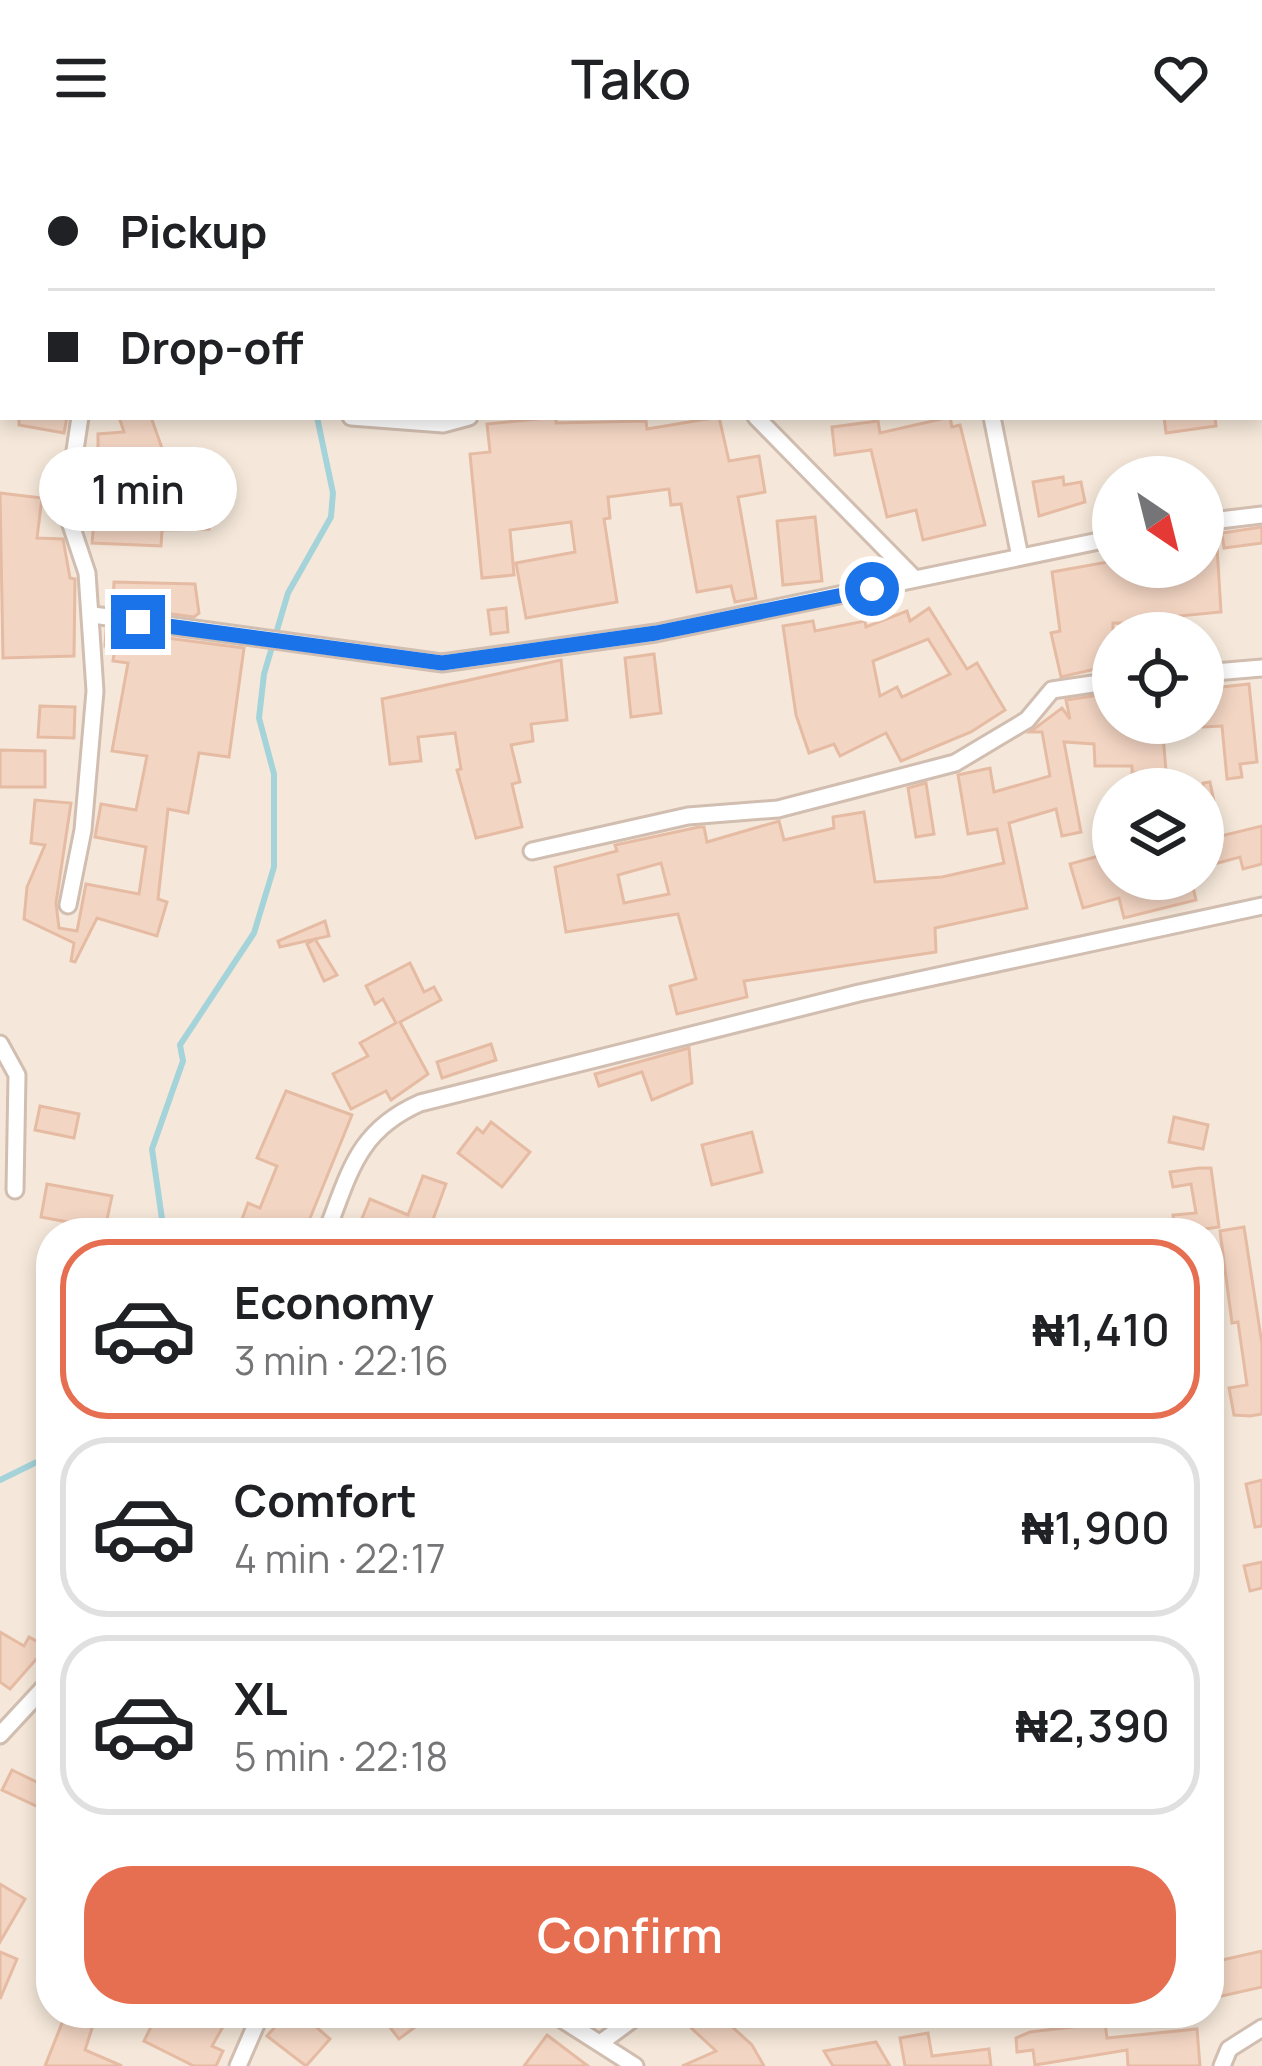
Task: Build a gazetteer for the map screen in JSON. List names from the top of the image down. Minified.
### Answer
{"north":"bottom right","page":{"header":"Tako","banner":["Pickup","Drop-off"],"bubble":"1 min","list":[{"name":"Economy","note":"3 min · 22:16","value":"₦1,410"},{"name":"Comfort","note":"4 min · 22:17","value":"₦1,900"},{"name":"XL","note":"5 min · 22:18","value":"₦2,390"}],"buttons":"Confirm"}}
